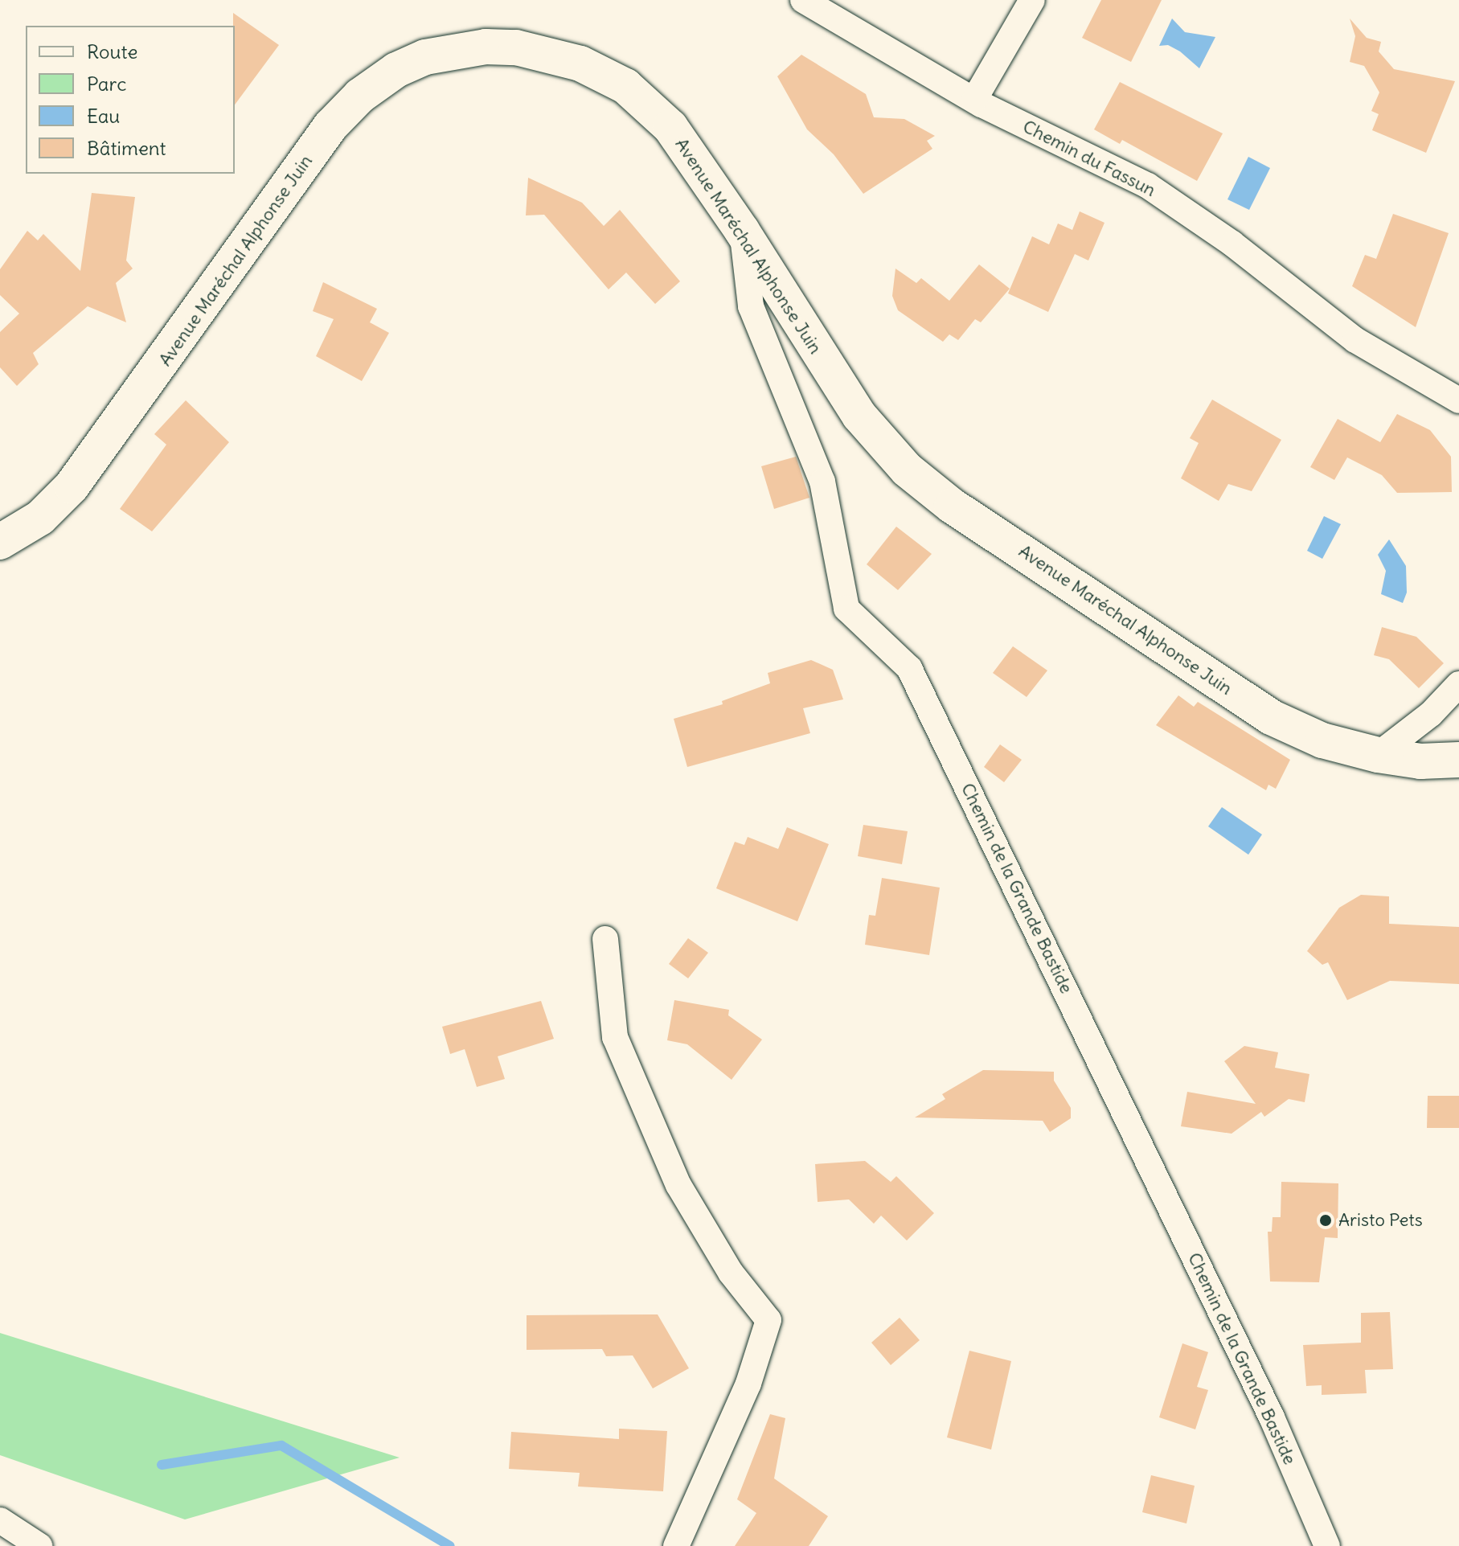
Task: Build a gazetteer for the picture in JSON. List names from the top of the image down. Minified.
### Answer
{"streets":{"main road":["Avenue Maréchal Alphonse Juin"],"street":["Chemin du Fassun","Chemin de la Grande Bastide"]},"crossings":[["Avenue Maréchal Alphonse Juin","Chemin de la Grande Bastide"]],"places":["Aristo Pets"],"legend":["Route","Parc","Eau","Bâtiment"]}
